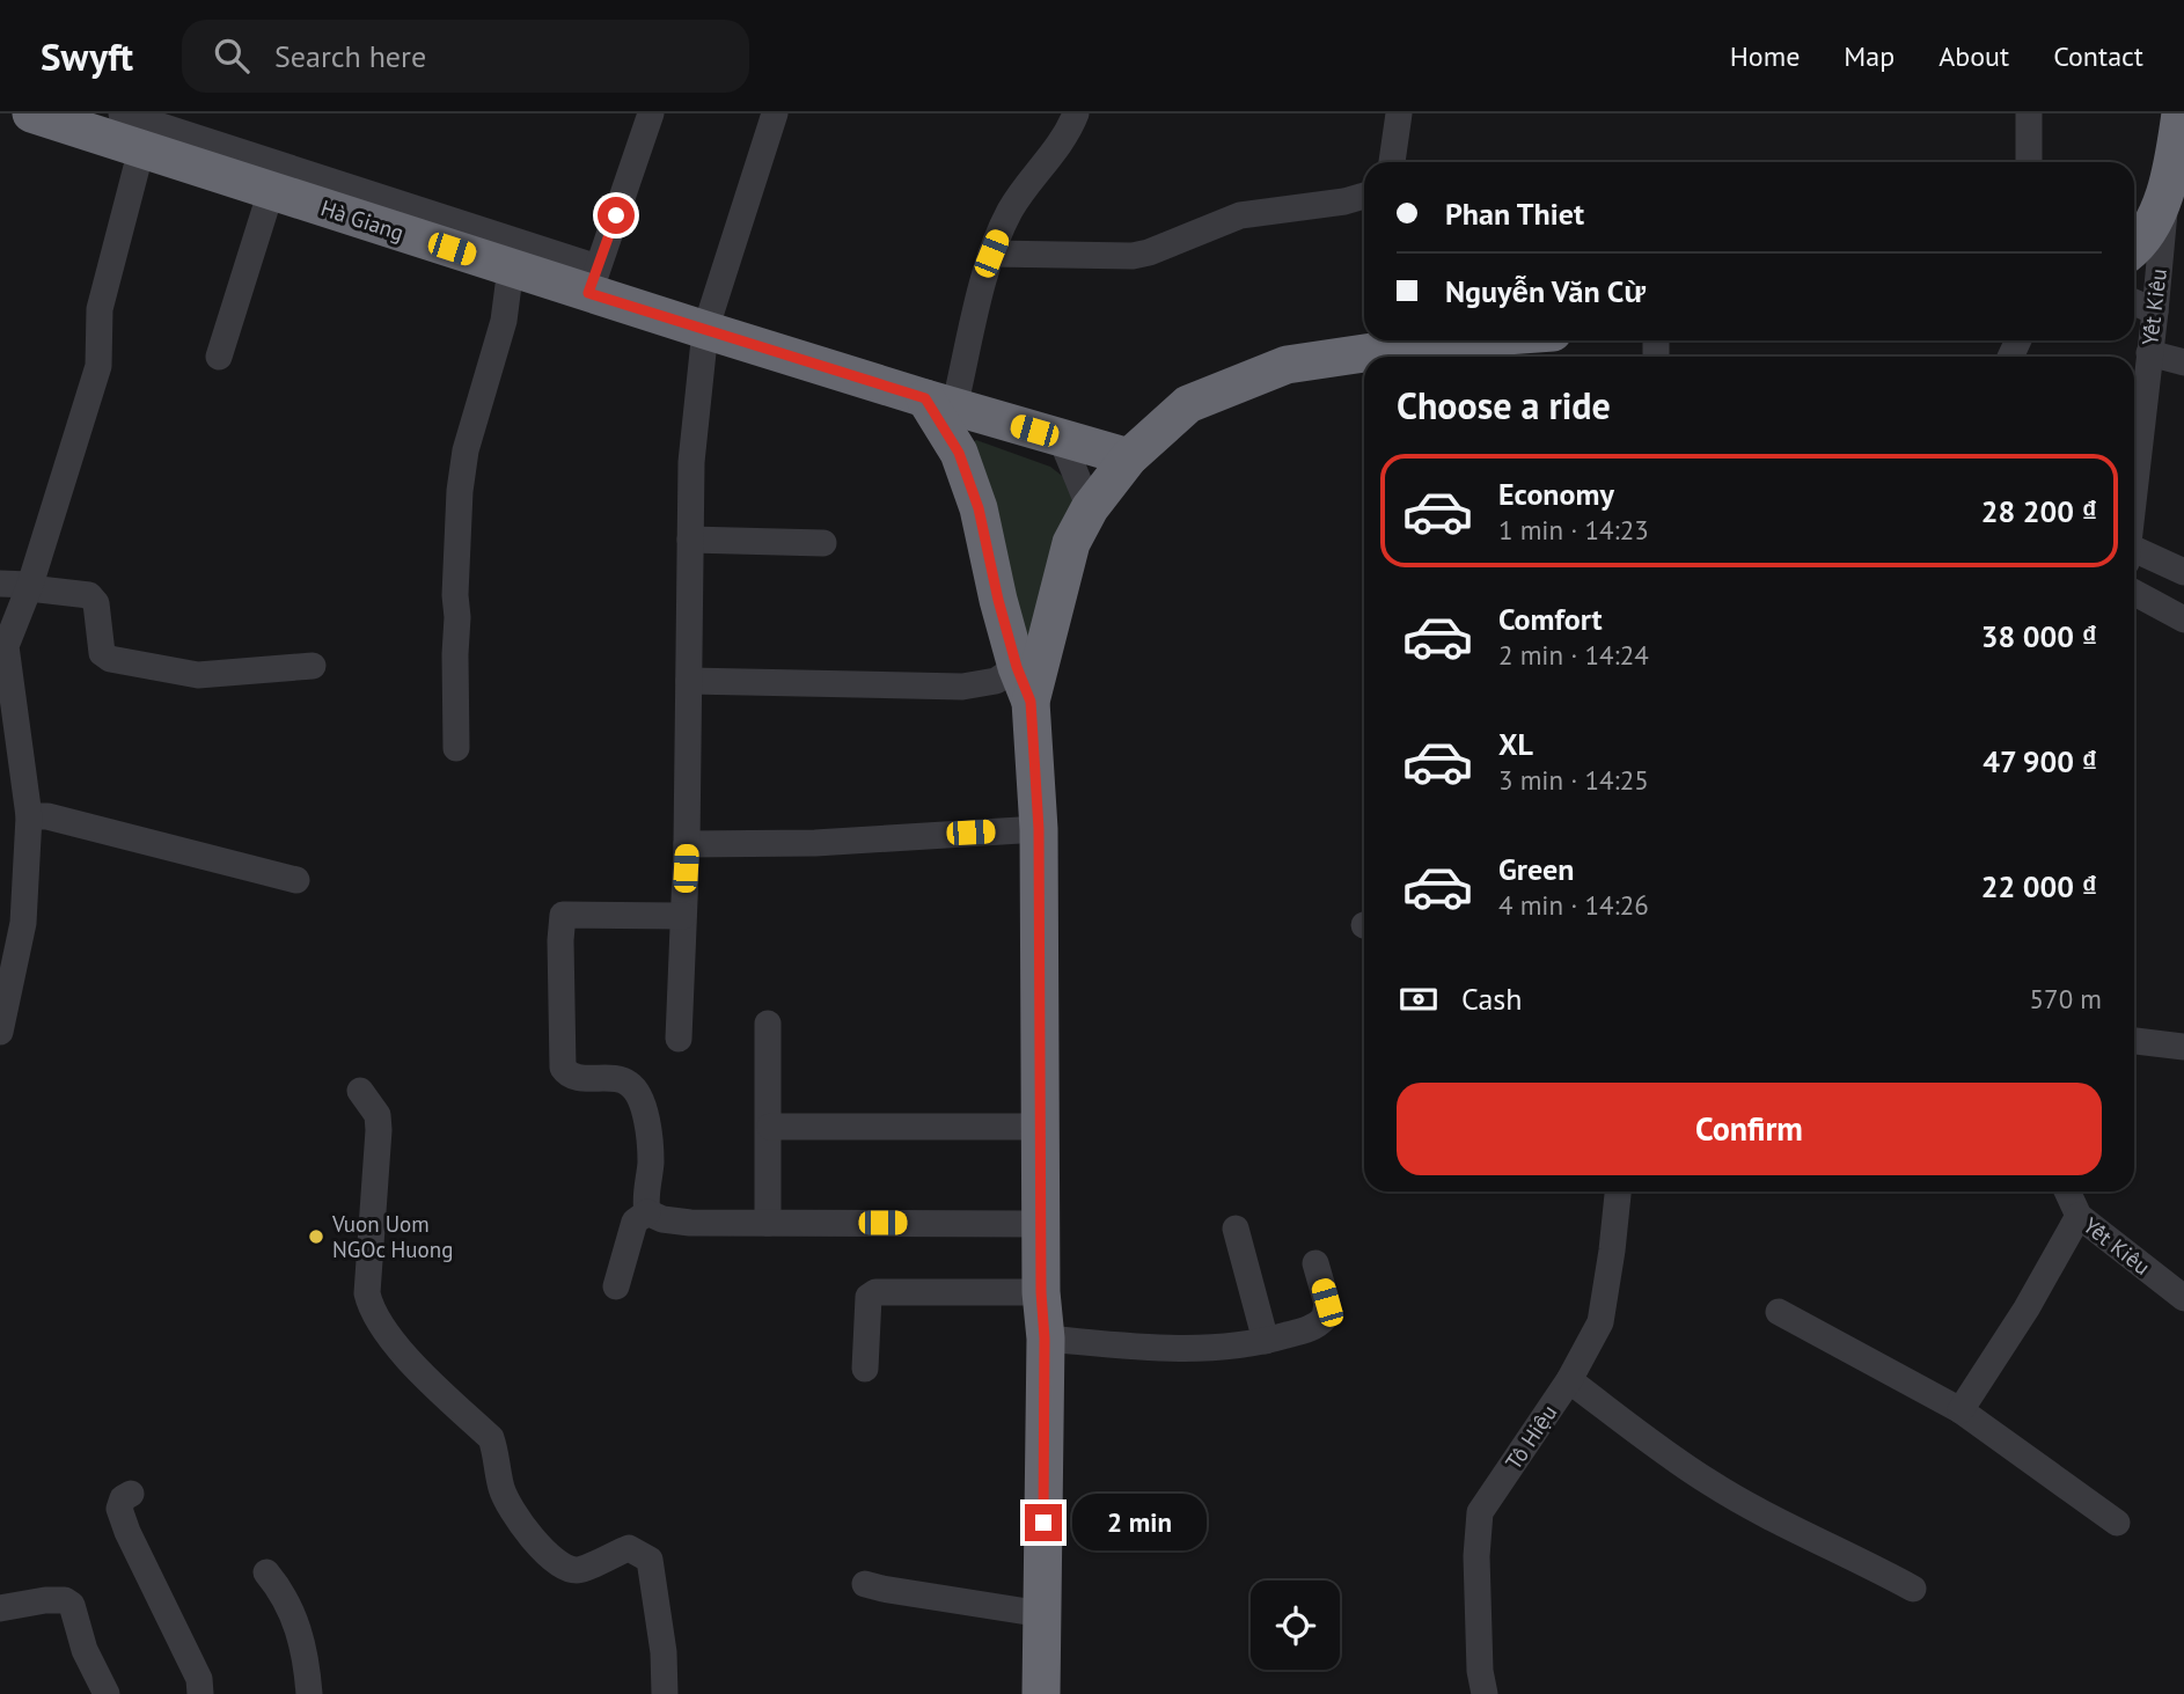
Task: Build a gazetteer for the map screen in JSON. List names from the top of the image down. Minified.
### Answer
{"streets":{"highway":["Hà Giang"],"street":["Yết Kiêu","Tô Hiệu"]},"places":["Vuon Uom NGOc Huong"],"page":{"header":"Swyft","search":"Search here","nav":["Home","Map","About","Contact"],"banner":["Phan Thiet","Nguyễn Văn Cừ"],"heading":"Choose a ride","list":[{"name":"Economy","note":"1 min · 14:23","value":"28 200 ₫"},{"name":"Comfort","note":"2 min · 14:24","value":"38 000 ₫"},{"name":"XL","note":"3 min · 14:25","value":"47 900 ₫"},{"name":"Green","note":"4 min · 14:26","value":"22 000 ₫"}],"pay":["Cash","570 m"],"buttons":"Confirm","bubble":"2 min"}}
